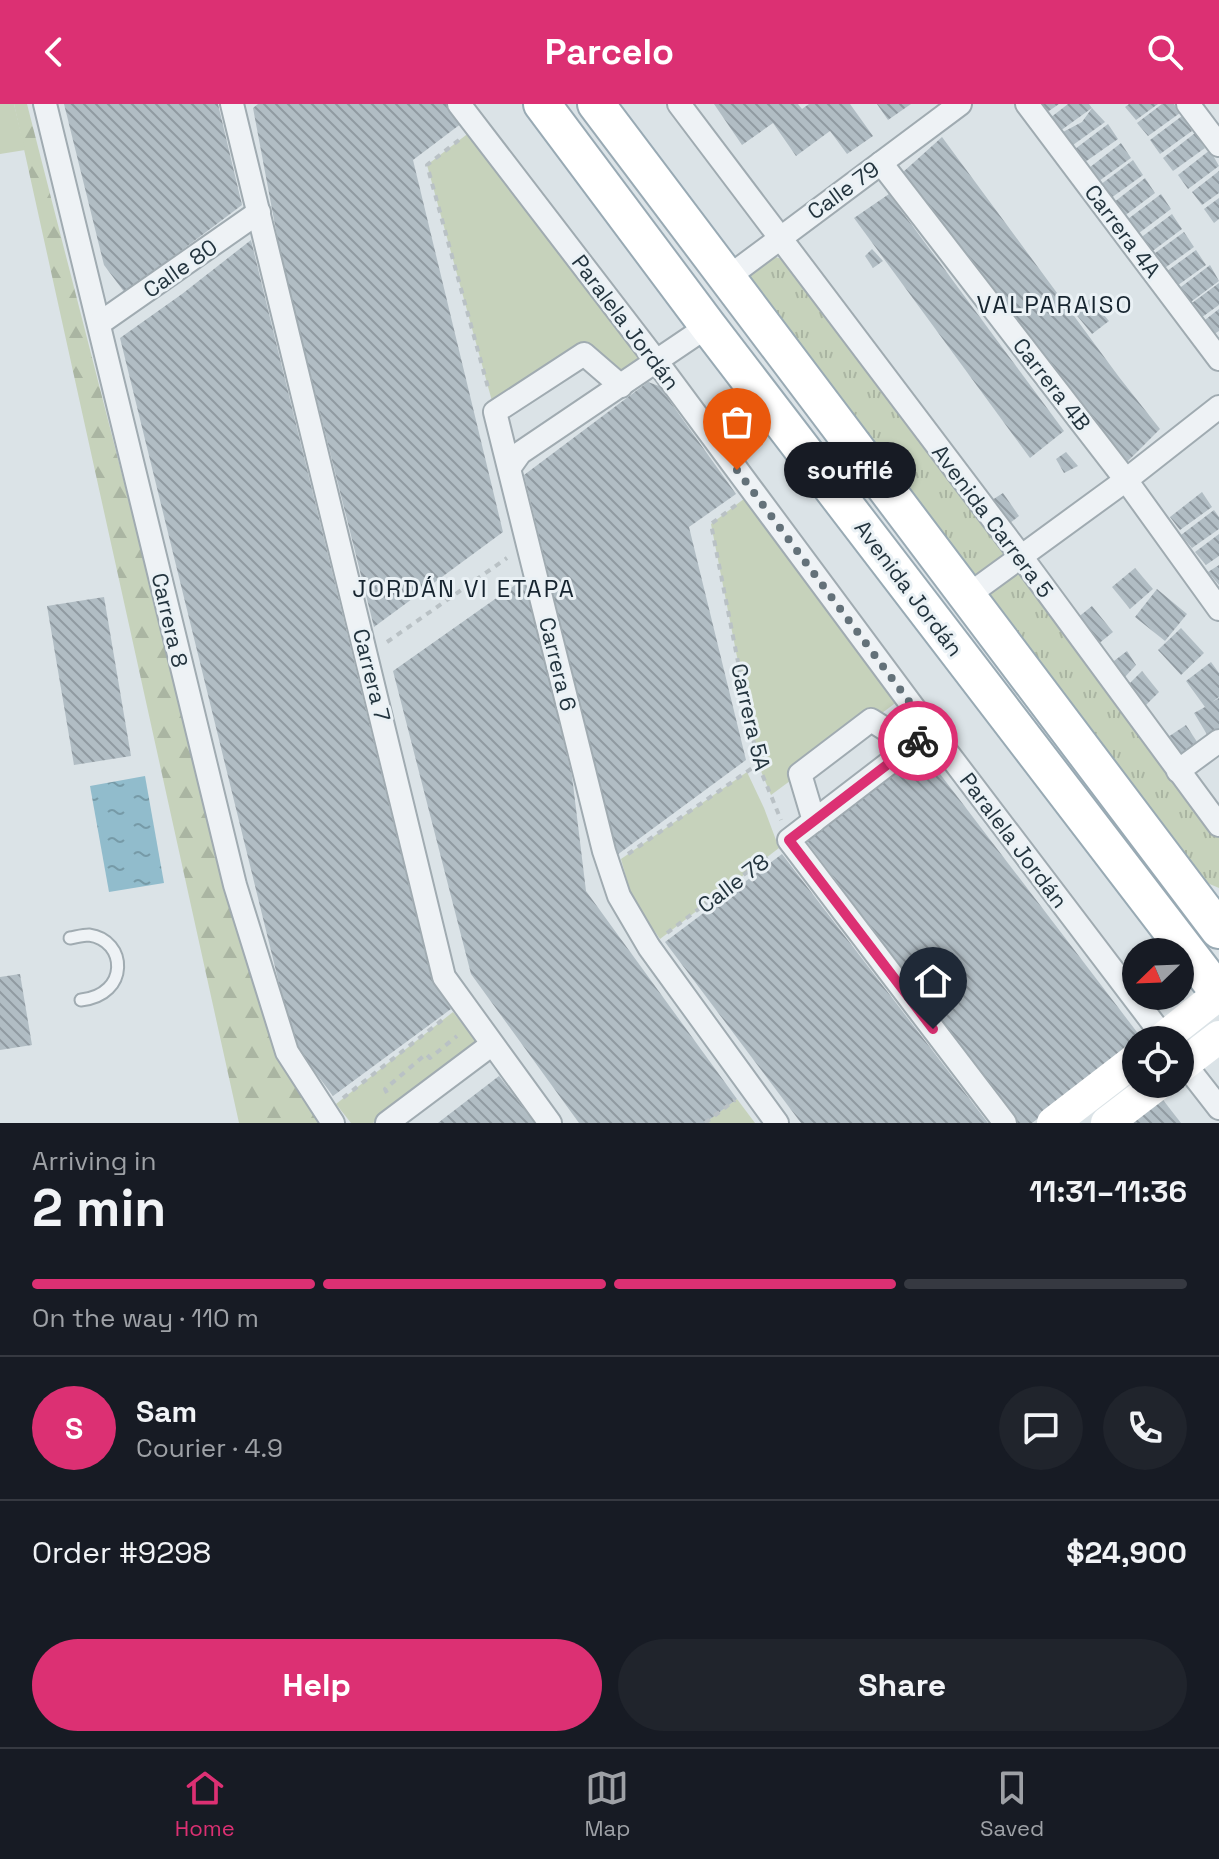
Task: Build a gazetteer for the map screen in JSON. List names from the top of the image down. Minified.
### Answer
{"streets":{"main road":["Avenida Jordán"],"street":["Calle 79","Carrera 4A","Calle 80","Paralela Jordán","Carrera 4B","Avenida Carrera 5","Carrera 8","Carrera 6","Carrera 7","Calle 78"],"path":["Carrera 5A"]},"crossings":[["Calle 79","Carrera 4B"],["Calle 79","Avenida Carrera 5"],["Calle 79","Avenida Jordán"],["Calle 80","Carrera 8"],["Calle 80","Carrera 7"],["Paralela Jordán","Carrera 5A"],["Paralela Jordán","Calle 78"],["Carrera 6","Calle 78"],["Carrera 5A","Calle 78"]],"districts":["VALPARAISO","JORDÁN VI ETAPA"],"places":["soufflé"],"north":"bottom left","page":{"header":"Parcelo","bubble":"soufflé","heading":["2 min","Arriving in","11:31–11:36"],"panel":["Sam","Courier · 4.9","Order #9298","$24,900"],"bar":"On the way · 110 m","round":"S","buttons":["Help","Share"],"tabs":["Home","Map","Saved"]}}
